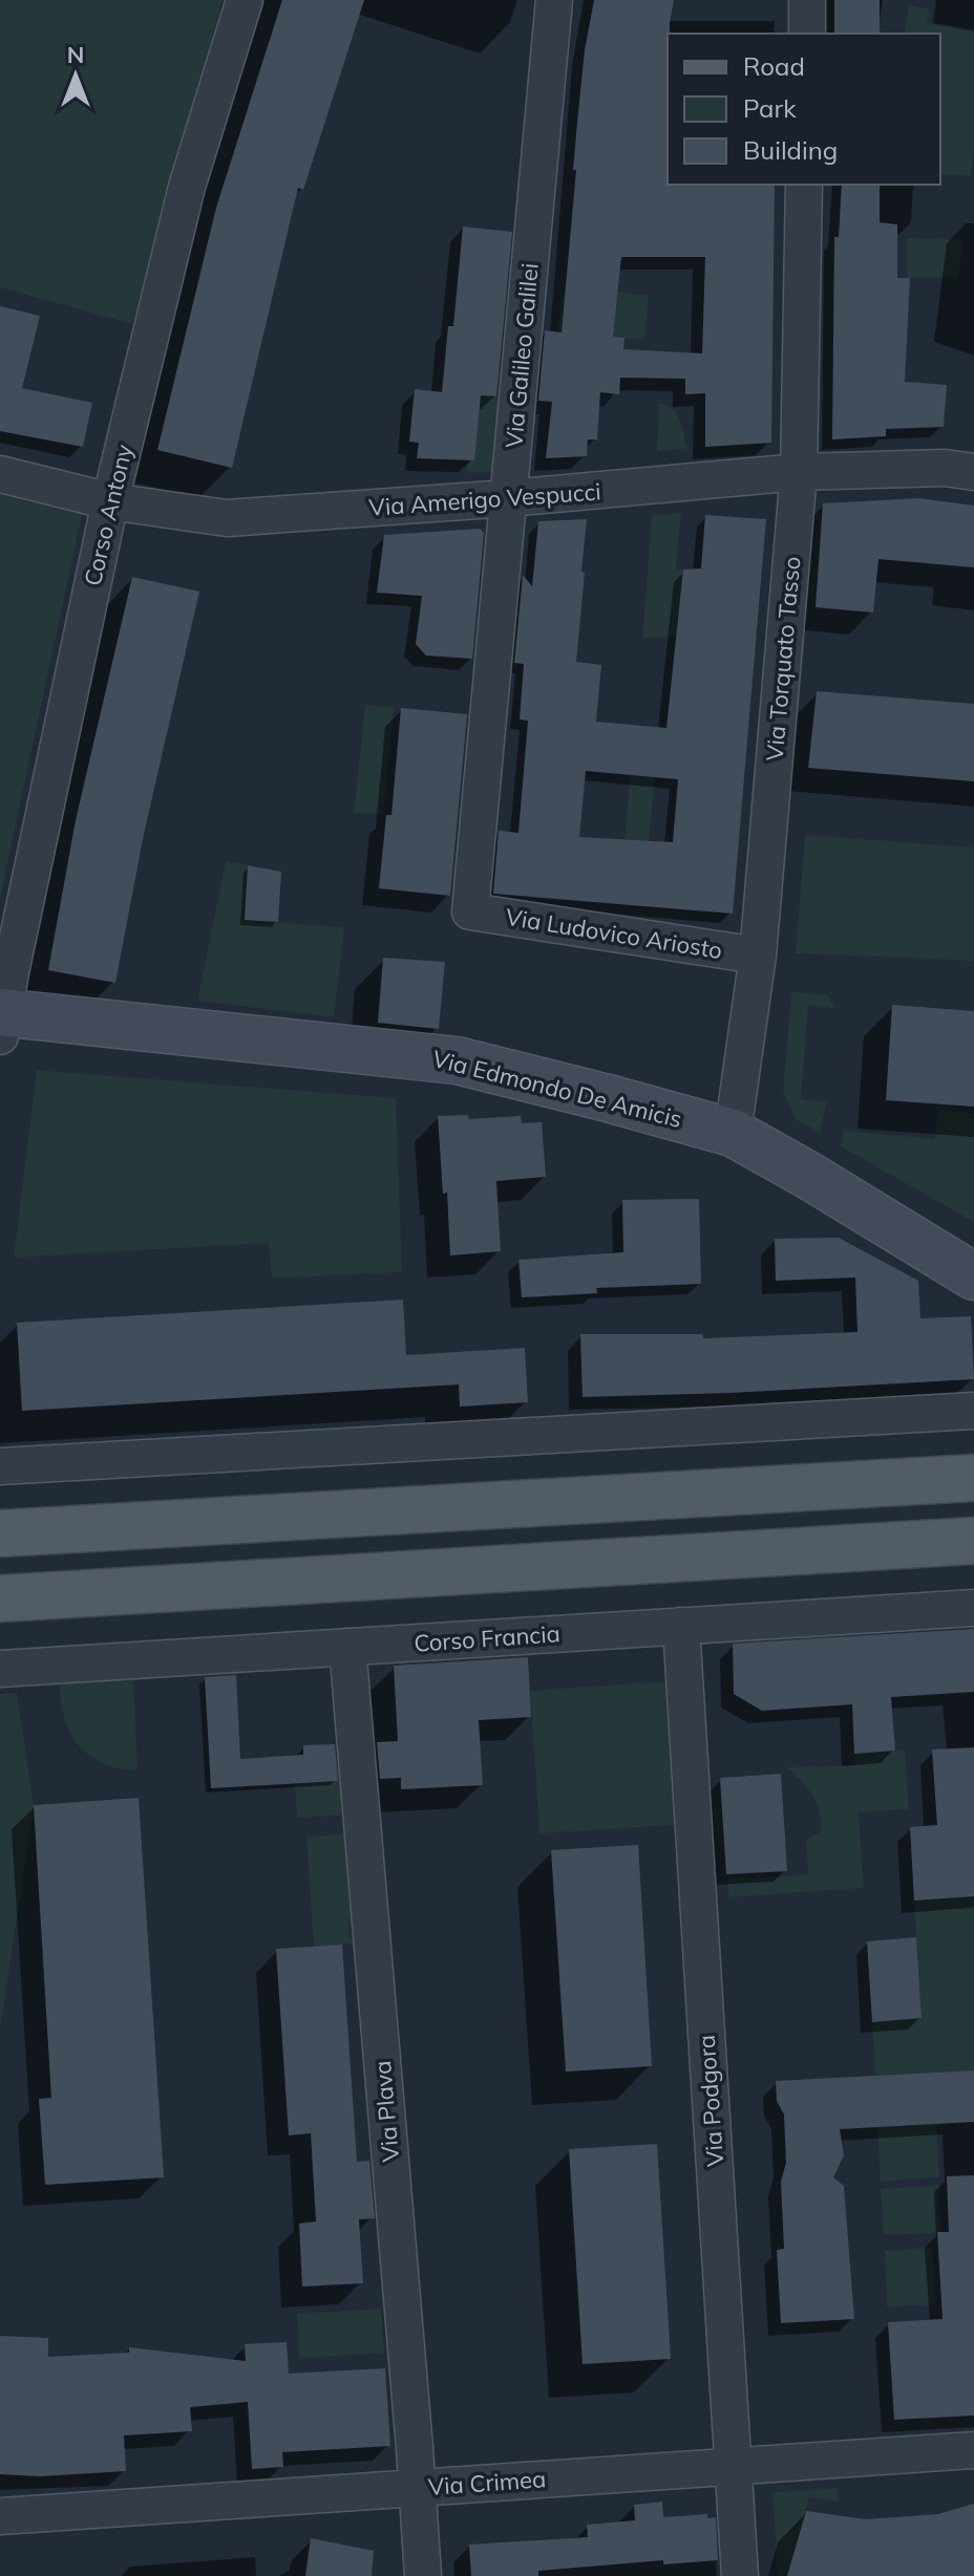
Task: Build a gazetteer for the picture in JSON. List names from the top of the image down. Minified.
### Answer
{"streets":{"street":["Via Galileo Galilei","Via Amerigo Vespucci","Corso Antony","Via Torquato Tasso","Via Ludovico Ariosto","Via Edmondo De Amicis","Corso Francia","Via Podgora","Via Plava","Via Crimea"]},"crossings":[["Via Galileo Galilei","Via Amerigo Vespucci"],["Via Galileo Galilei","Via Ludovico Ariosto"],["Via Amerigo Vespucci","Corso Antony"],["Via Amerigo Vespucci","Via Torquato Tasso"],["Corso Antony","Via Edmondo De Amicis"],["Via Torquato Tasso","Via Ludovico Ariosto"],["Via Torquato Tasso","Via Edmondo De Amicis"],["Corso Francia","Via Podgora"],["Corso Francia","Via Plava"],["Via Podgora","Via Crimea"],["Via Plava","Via Crimea"]],"legend":["Road","Park","Building"],"north":"top"}
